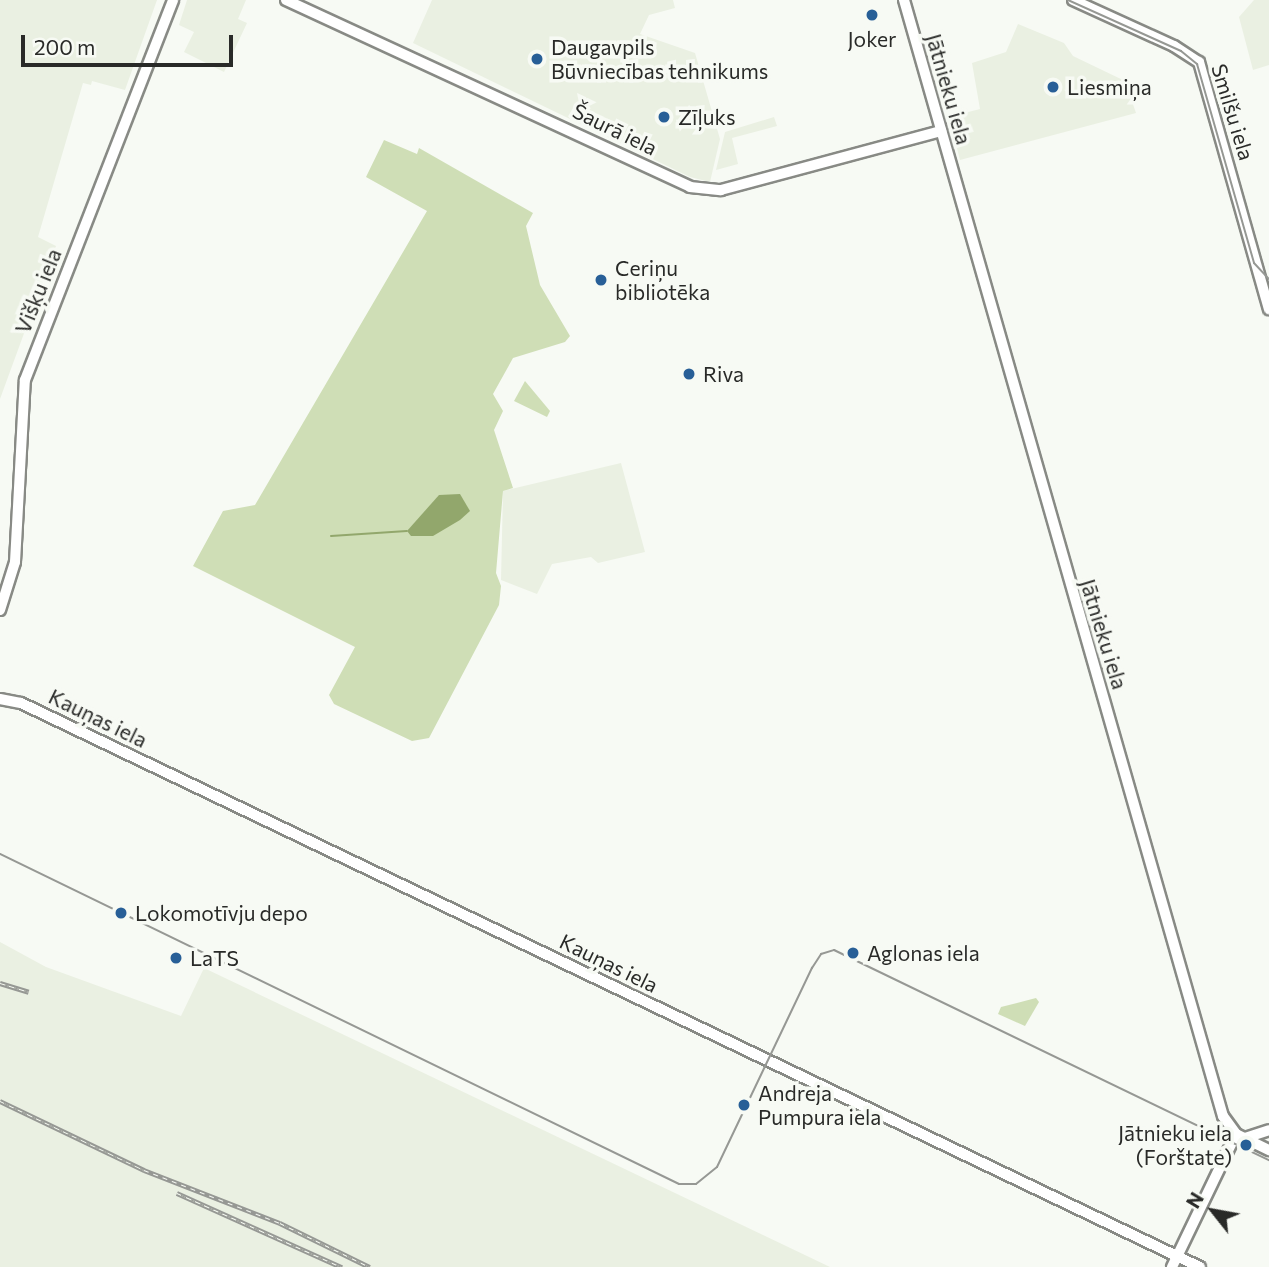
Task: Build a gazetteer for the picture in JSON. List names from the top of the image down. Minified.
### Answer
{"streets":{"street":["Jātnieku iela","Smilšu iela","Šaurā iela","Višķu iela","Kauņas iela"]},"crossings":[["Jātnieku iela","Šaurā iela"]],"places":["Joker","Daugavpils Būvniecības tehnikums","Liesmiņa","Zīļuks","Ceriņu bibliotēka","Riva","Lokomotīvju depo","Aglonas iela","LaTS","Andreja Pumpura iela","Jātnieku iela (Forštate)"],"scale_bar":"200 m","north":"top left"}
